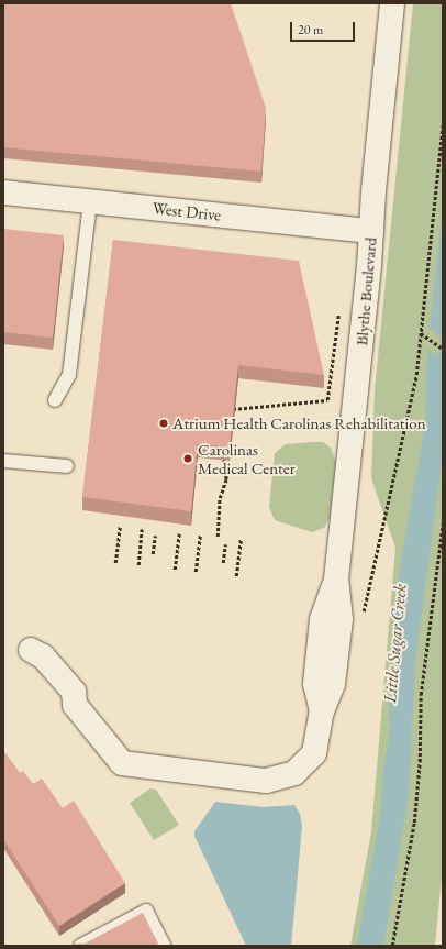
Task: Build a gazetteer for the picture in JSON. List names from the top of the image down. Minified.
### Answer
{"streets":{"street":["West Drive","Blythe Boulevard"]},"crossings":[["West Drive","Blythe Boulevard"]],"water":["Little Sugar Creek"],"places":["Atrium Health Carolinas Rehabilitation","Carolinas Medical Center"],"scale_bar":"20 m"}
